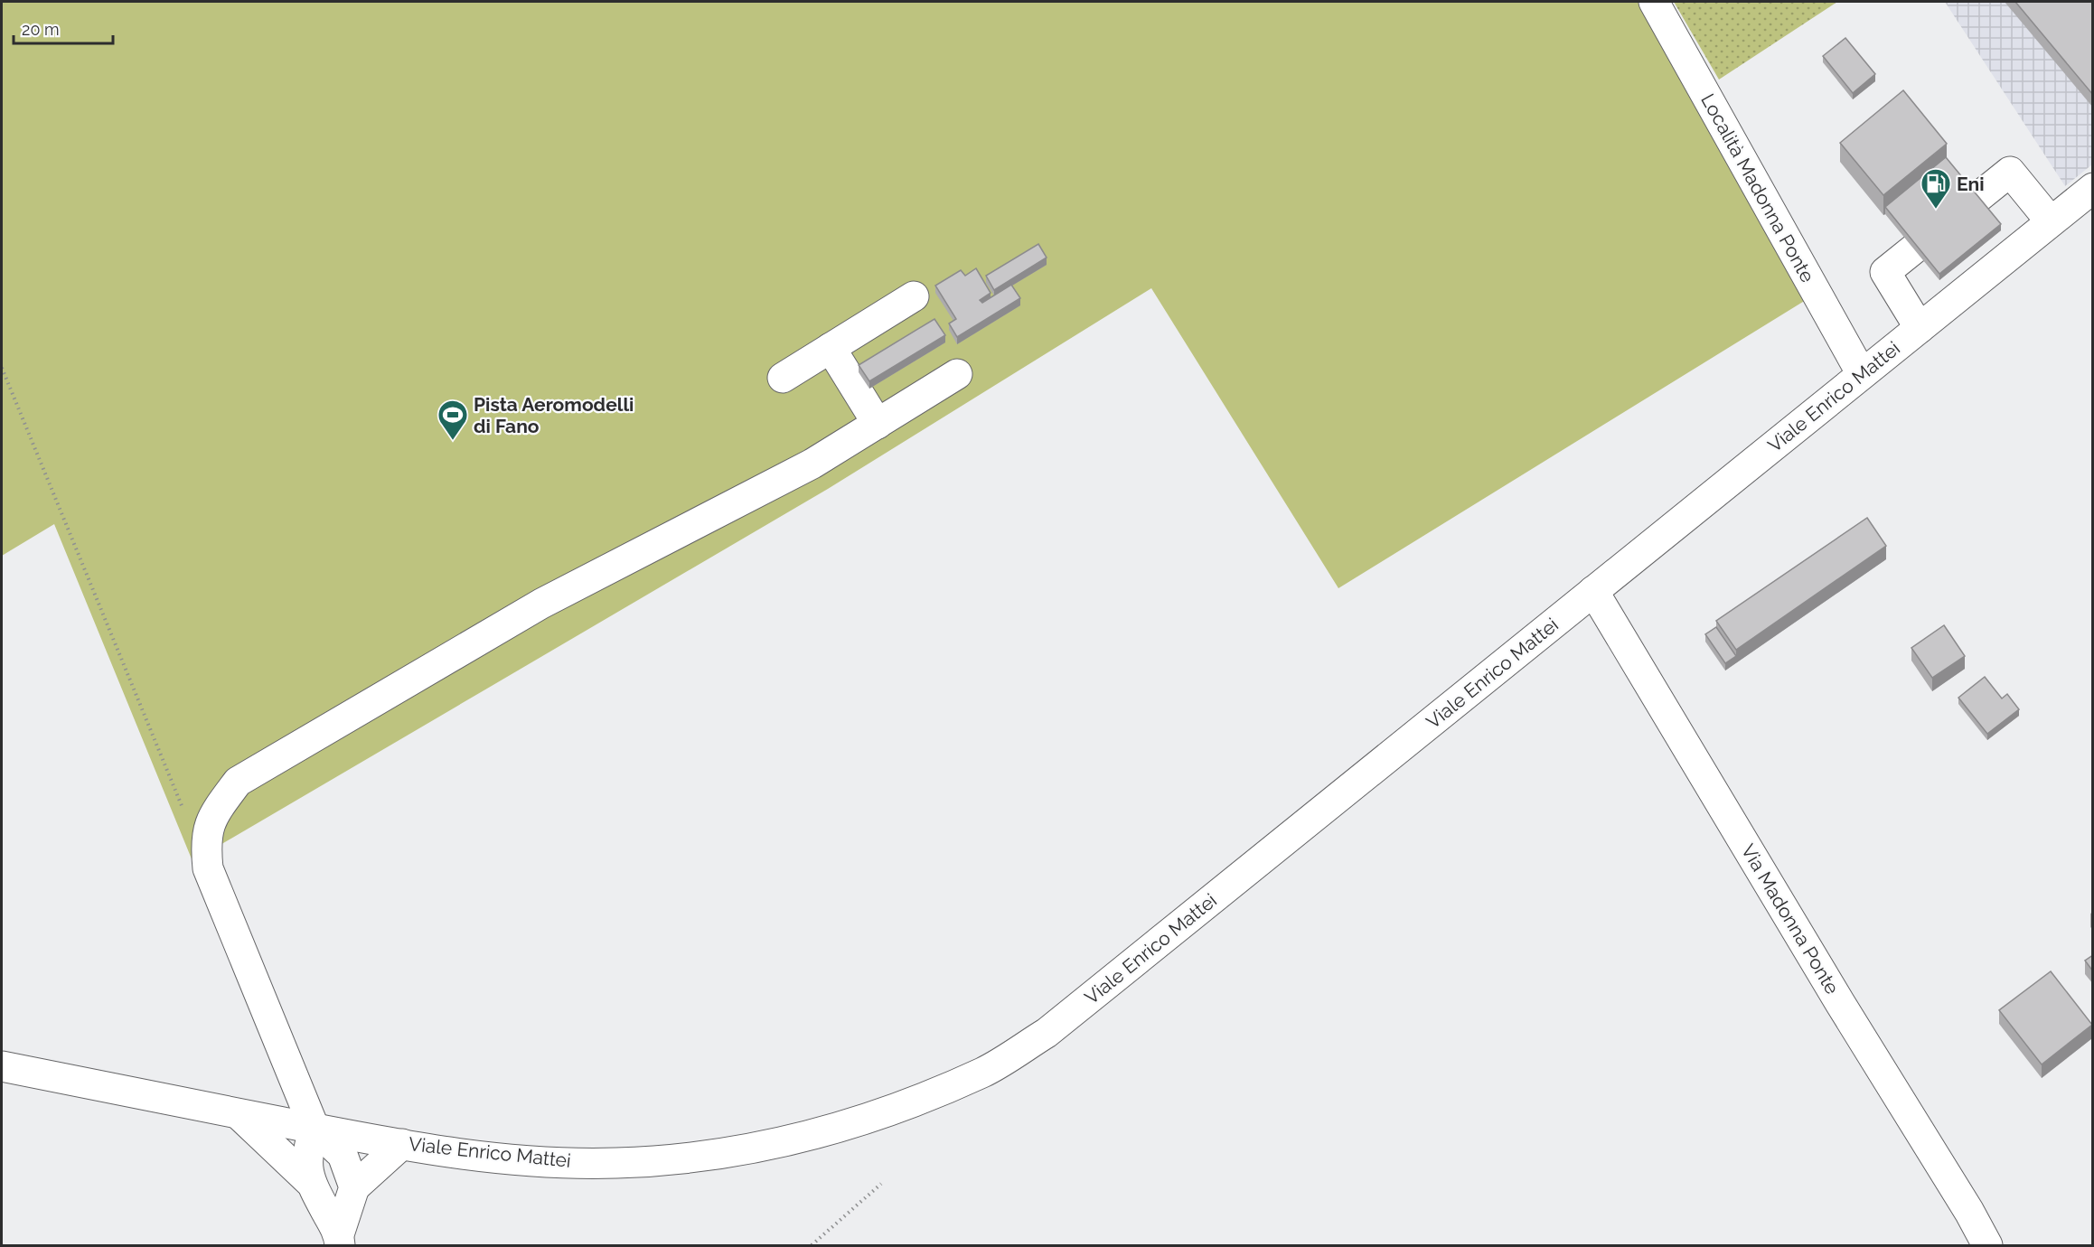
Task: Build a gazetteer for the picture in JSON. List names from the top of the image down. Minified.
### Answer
{"streets":{"street":["Località Madonna Ponte","Viale Enrico Mattei","Via Madonna Ponte"]},"crossings":[["Località Madonna Ponte","Viale Enrico Mattei"],["Viale Enrico Mattei","Via Madonna Ponte"]],"places":{"fuel station":["Eni"],"sports":["Pista Aeromodelli di Fano"]},"scale_bar":"20 m"}
